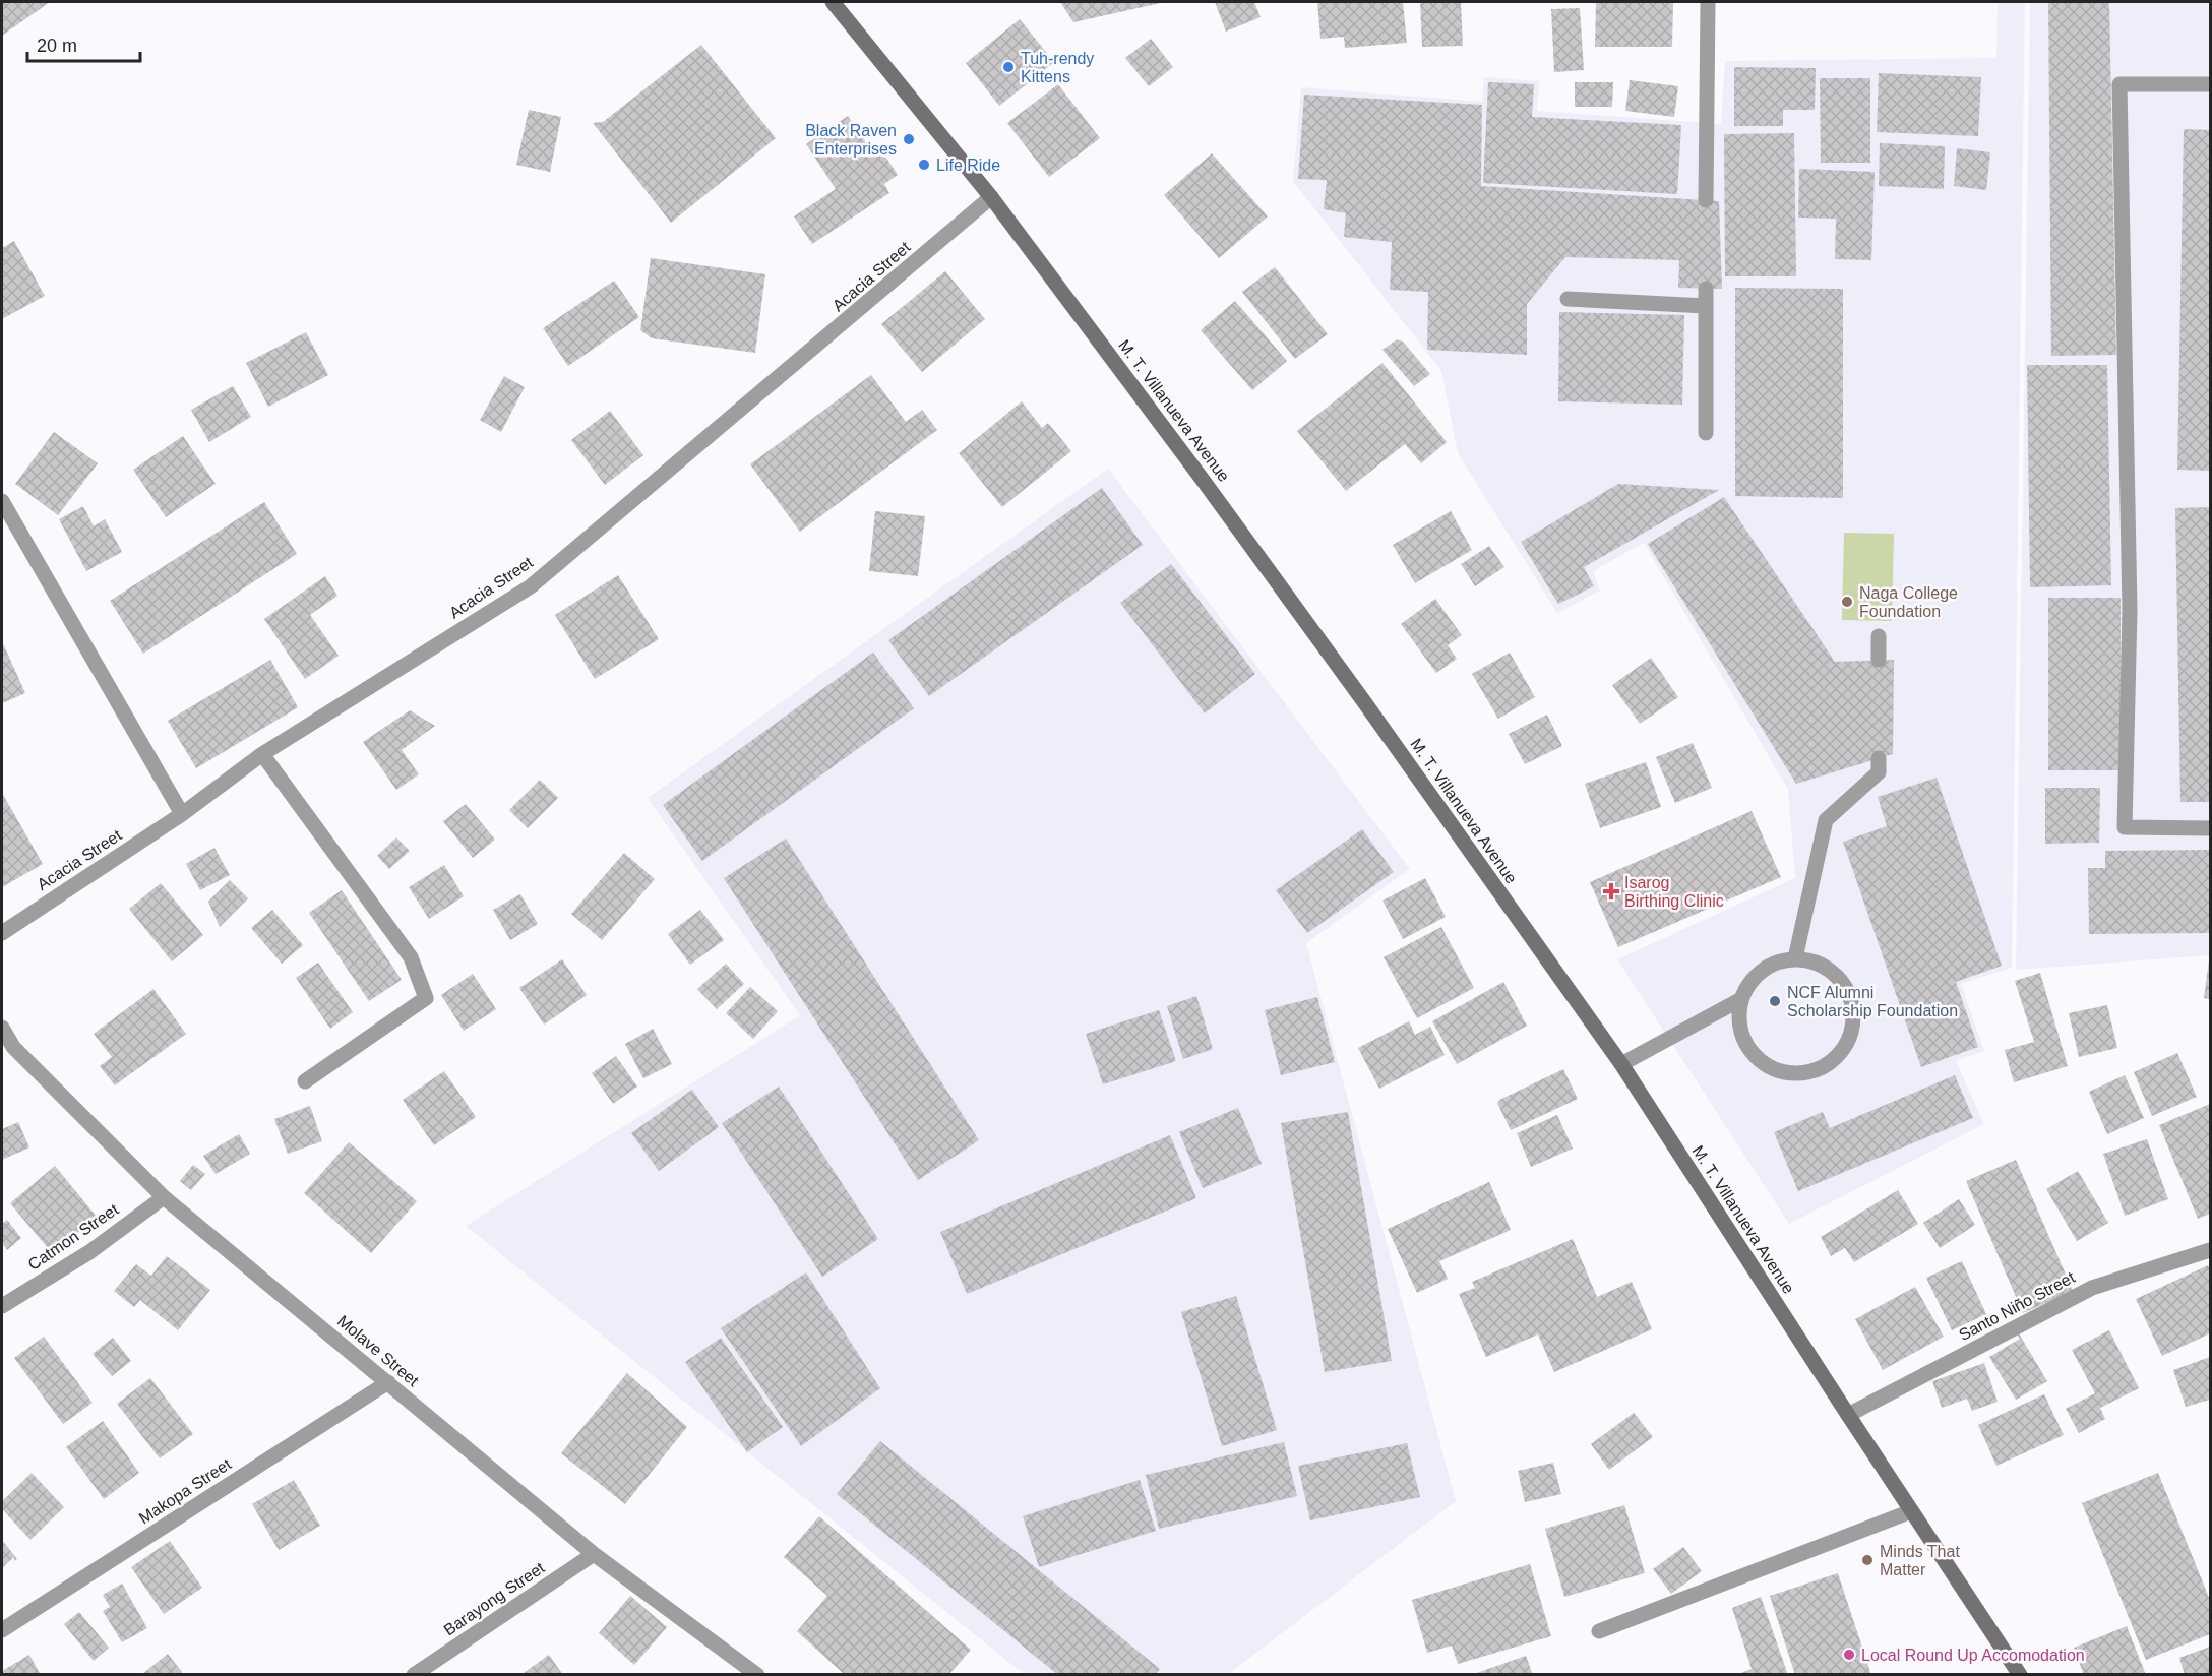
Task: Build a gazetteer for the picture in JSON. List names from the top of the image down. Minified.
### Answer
{"streets":{"main road":["M. T. Villanueva Avenue"],"street":["Acacia Street","Catmon Street","Santo Niño Street","Molave Street","Makopa Street","Barayong Street"]},"crossings":[["Acacia Street","M. T. Villanueva Avenue"],["M. T. Villanueva Avenue","Santo Niño Street"],["Catmon Street","Molave Street"],["Molave Street","Makopa Street"],["Molave Street","Barayong Street"]],"places":{"other":["Tuh-rendy Kittens","Black Raven Enterprises","Life Ride","Naga College Foundation","NCF Alumni Scholarship Foundation","Minds That Matter","Local Round Up Accomodation"],"health":["Isarog Birthing Clinic"]},"scale_bar":"20 m"}
